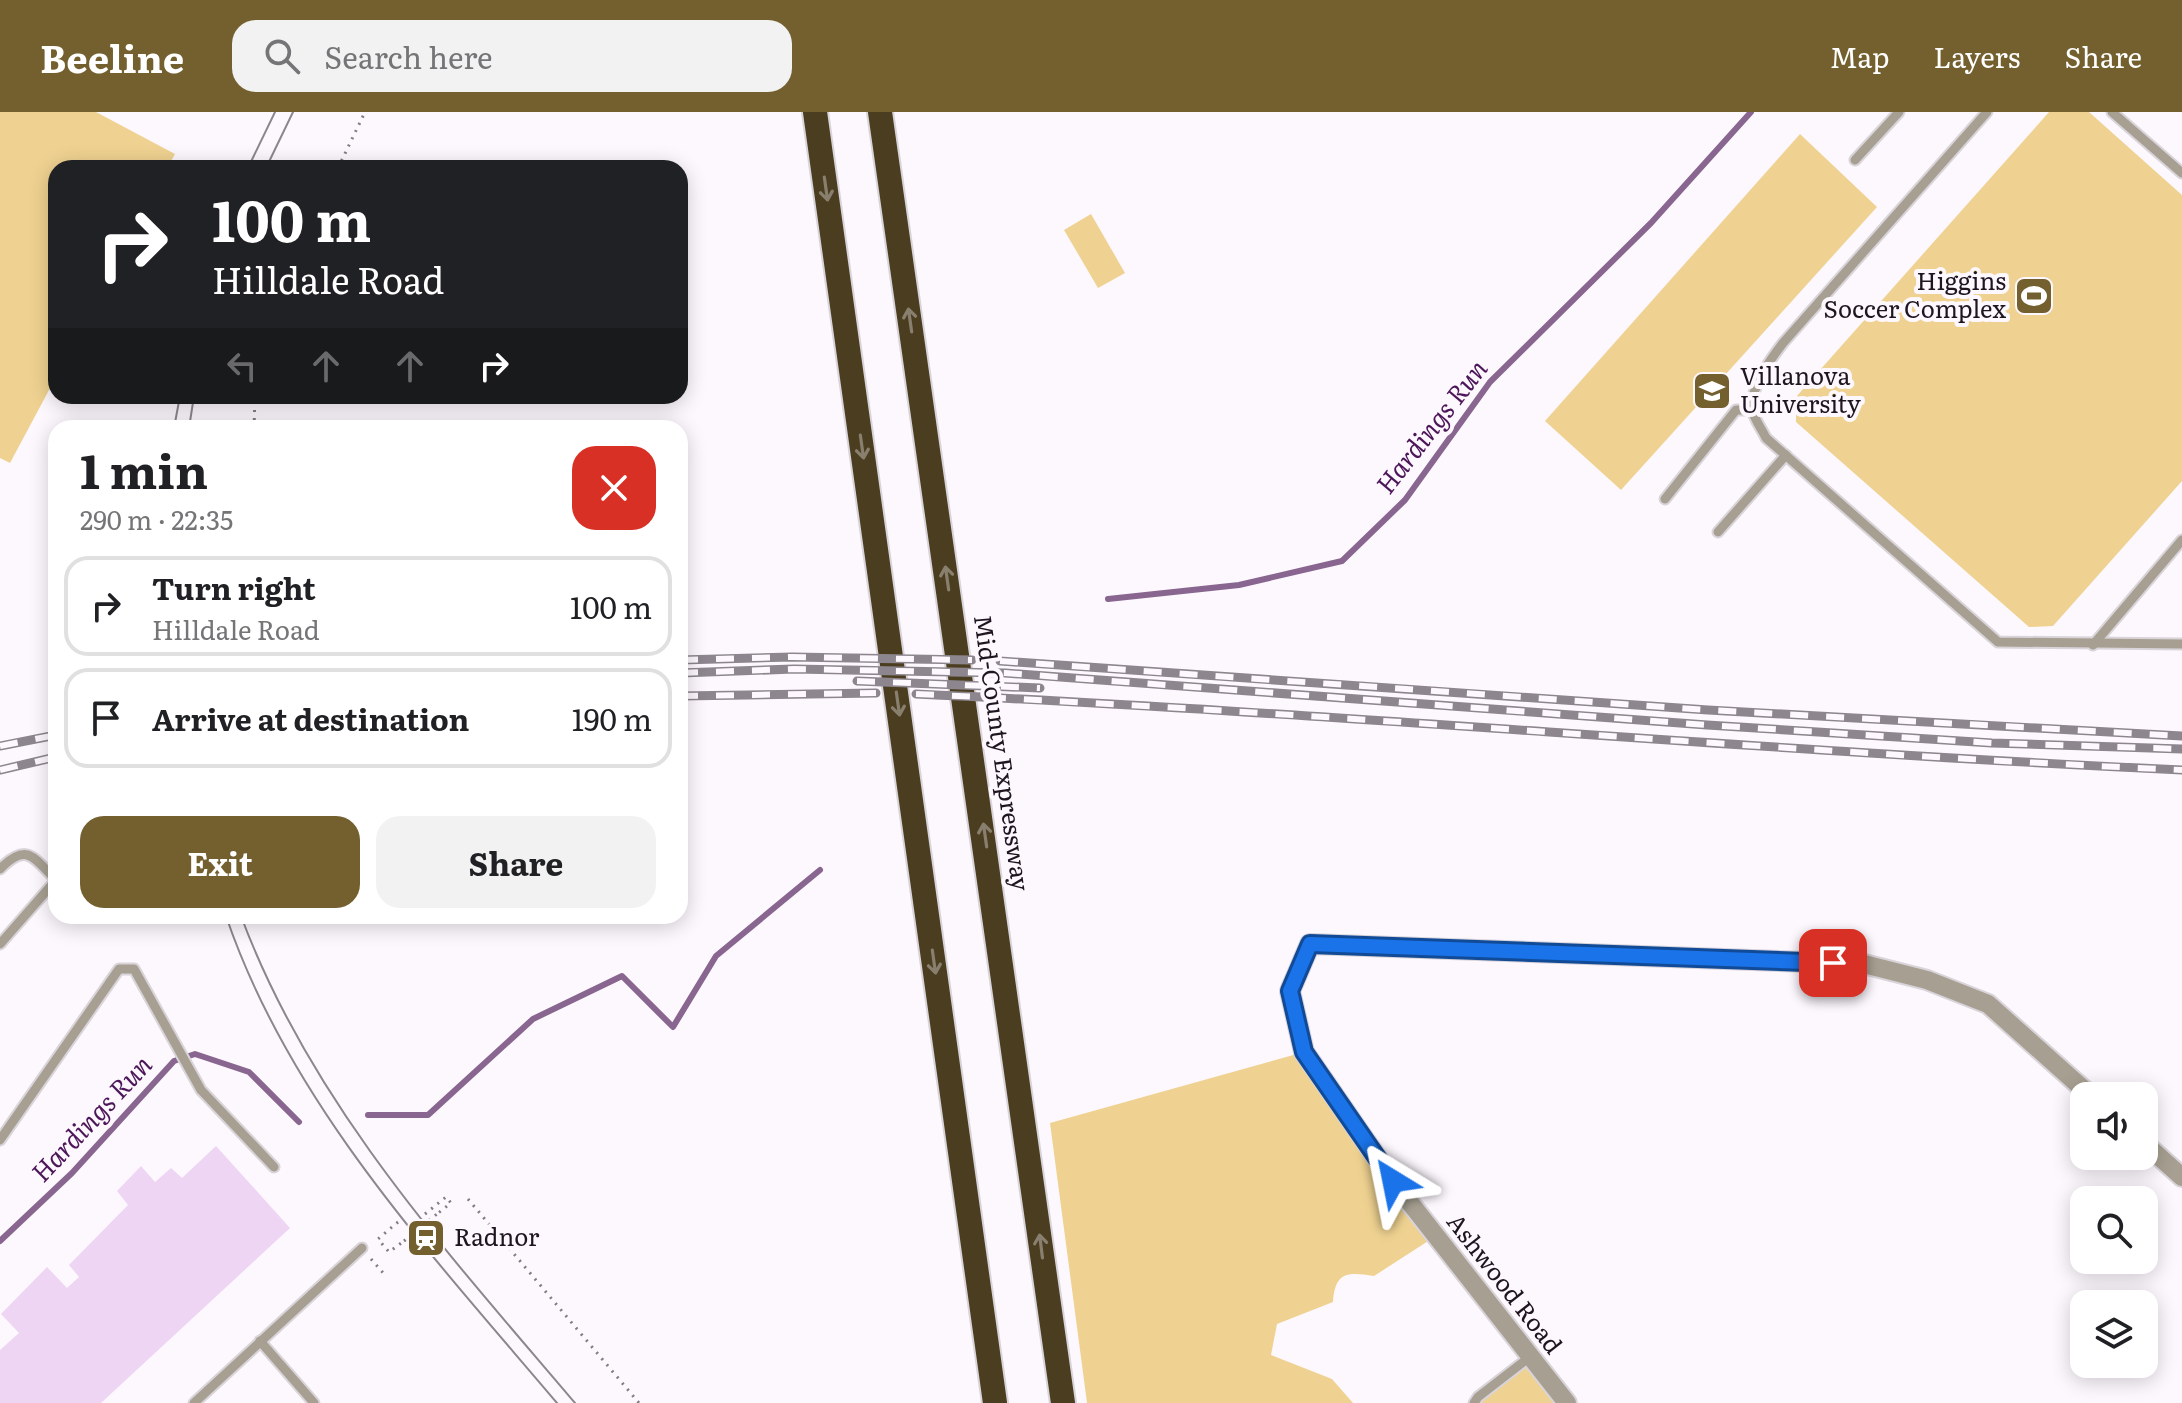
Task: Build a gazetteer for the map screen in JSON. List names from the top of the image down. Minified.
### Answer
{"streets":{"highway":["Mid-County Expressway"],"street":["Ashwood Road"]},"water":["Hardings Run"],"places":{"sports":["Higgins Soccer Complex"],"school or university":["Villanova University"],"station":["Radnor"]},"page":{"header":"Beeline","search":"Search here","nav":["Map","Layers","Share"],"turn":["100 m","Hilldale Road"],"heading":["1 min","290 m · 22:35"],"list":[{"name":"Turn right","note":"Hilldale Road","value":"100 m"},{"name":"Arrive at destination","value":"190 m"}],"buttons":["Exit","Share"]}}
